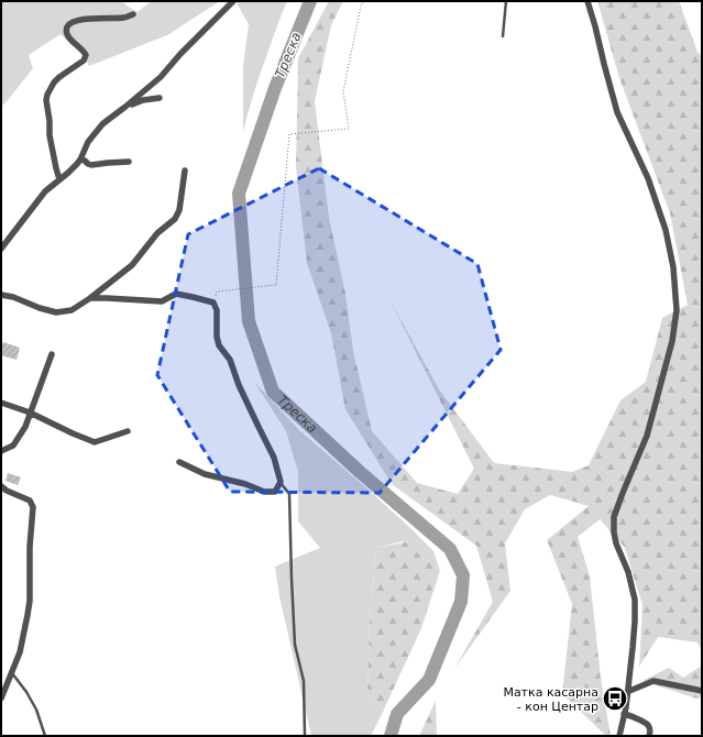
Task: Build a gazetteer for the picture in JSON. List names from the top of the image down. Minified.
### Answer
{"water":["Треска"],"places":{"bus stop":["Матка касарна - кон Центар"]}}
